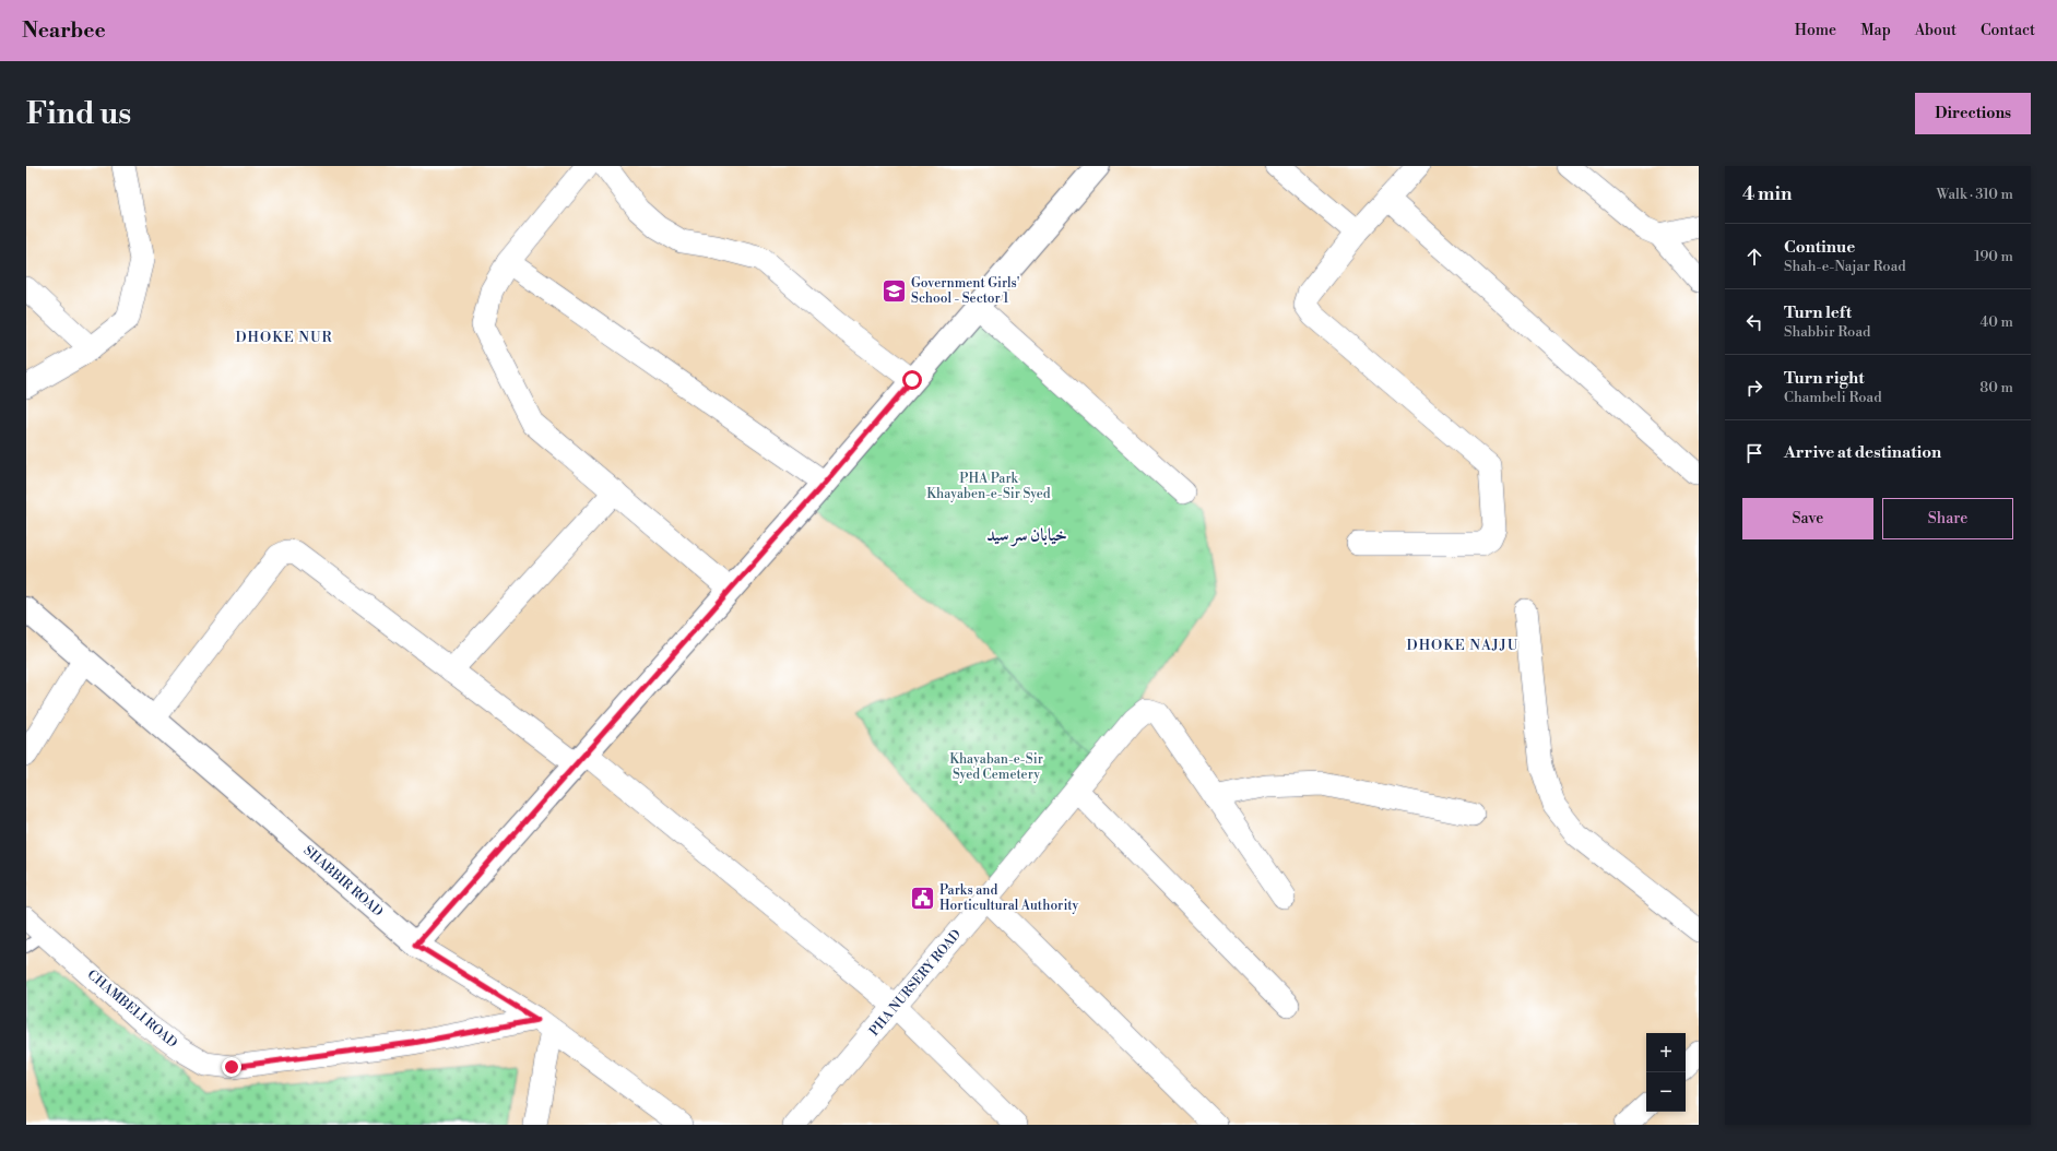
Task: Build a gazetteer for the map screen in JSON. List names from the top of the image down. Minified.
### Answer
{"streets":{"street":["SHABBIR ROAD","PHA NURSERY ROAD","CHAMBELI ROAD"]},"crossings":[["SHABBIR ROAD","CHAMBELI ROAD"]],"districts":["DHOKE NUR","خیابان سر سید","DHOKE NAJJU"],"parks":["PHA Park Khayaben-e-Sir Syed","Khayaban-e-Sir Syed Cemetery"],"places":{"school or university":["Government Girls' School - Sector 1"],"public building":["Parks and Horticultural Authority"]},"page":{"header":"Nearbee","nav":["Home","Map","About","Contact"],"buttons":["Directions",["Save","Share"]],"title":"Find us","heading":["4 min","Walk · 310 m"],"list":[["Continue","Shah-e-Najar Road","190 m"],["Turn left","Shabbir Road","40 m"],["Turn right","Chambeli Road","80 m"],"Arrive at destination"],"map_buttons":["+","−"]}}
